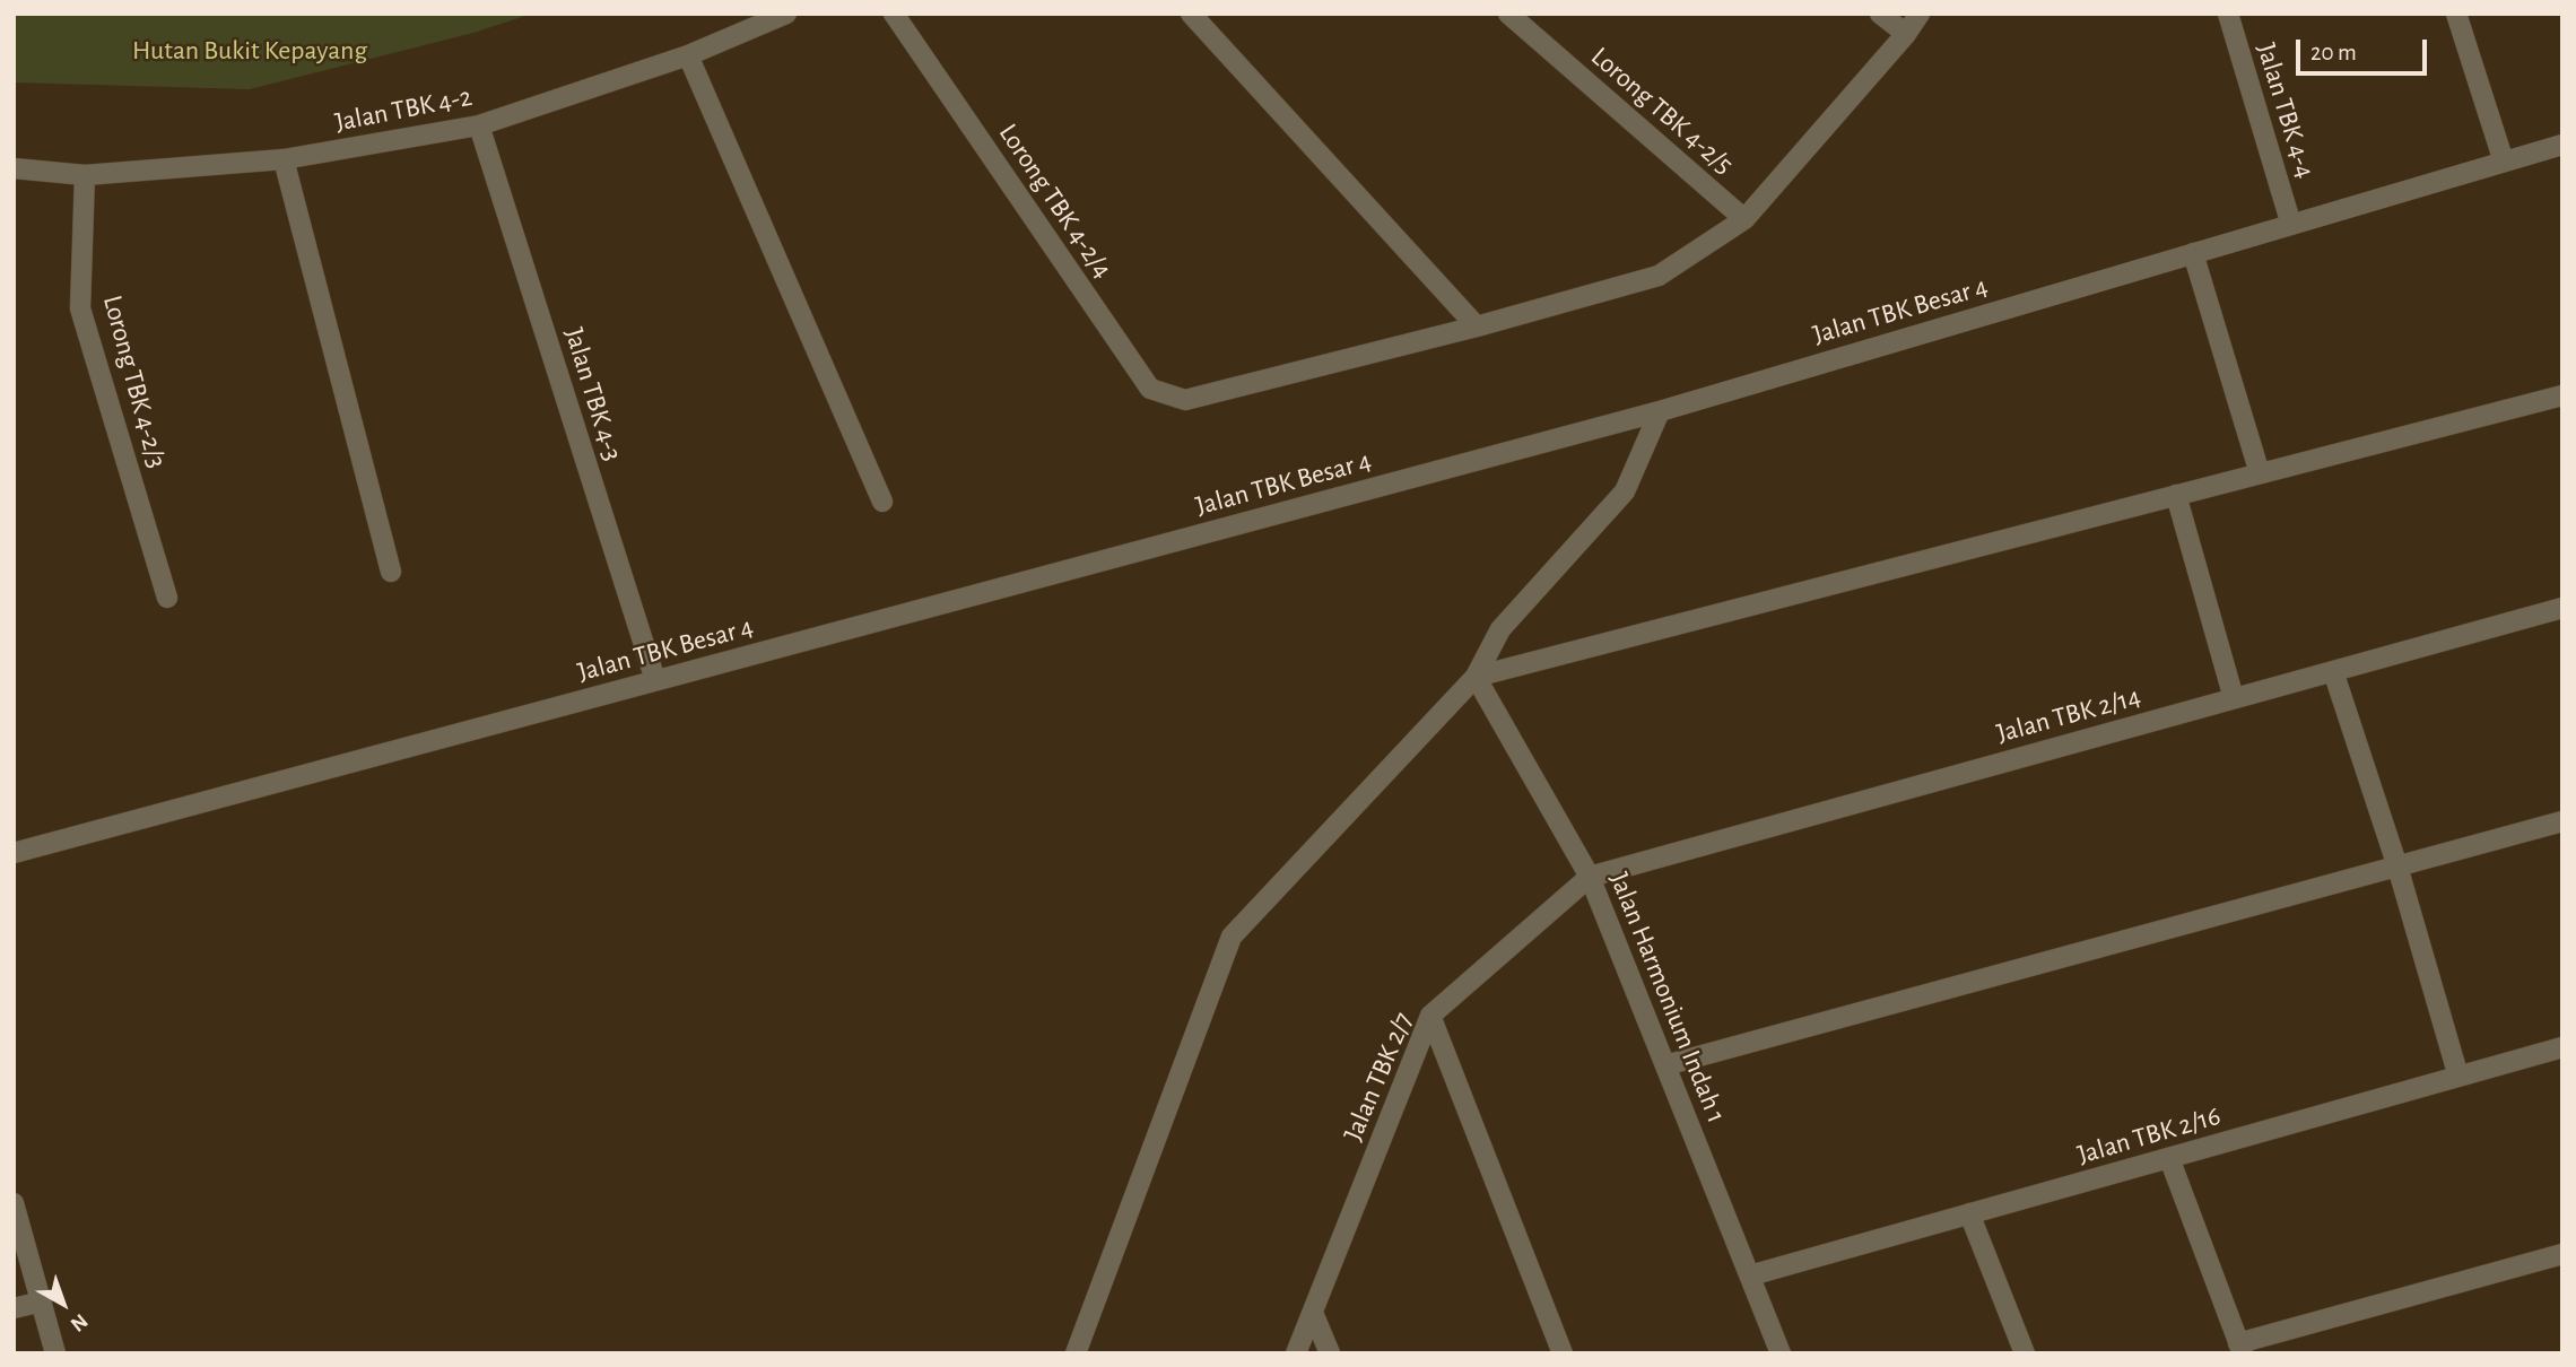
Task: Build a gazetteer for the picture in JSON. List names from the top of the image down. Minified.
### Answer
{"streets":{"street":["Jalan TBK 4-2","Lorong TBK 4-2/5","Jalan TBK 4-4","Lorong TBK 4-2/4","Jalan TBK Besar 4","Lorong TBK 4-2/3","Jalan TBK 4-3","Jalan TBK 2/14","Jalan Harmonium Indah 1","Jalan TBK 2/7","Jalan TBK 2/16"]},"crossings":[["Jalan TBK 4-2","Lorong TBK 4-2/3"],["Jalan TBK 4-2","Jalan TBK 4-3"],["Jalan TBK 4-4","Jalan TBK Besar 4"],["Jalan TBK Besar 4","Jalan TBK 4-3"],["Jalan TBK 2/14","Jalan Harmonium Indah 1"],["Jalan TBK 2/14","Jalan TBK 2/7"],["Jalan Harmonium Indah 1","Jalan TBK 2/7"],["Jalan Harmonium Indah 1","Jalan TBK 2/16"]],"parks":["Hutan Bukit Kepayang"],"scale_bar":"20 m","north":"bottom right"}
